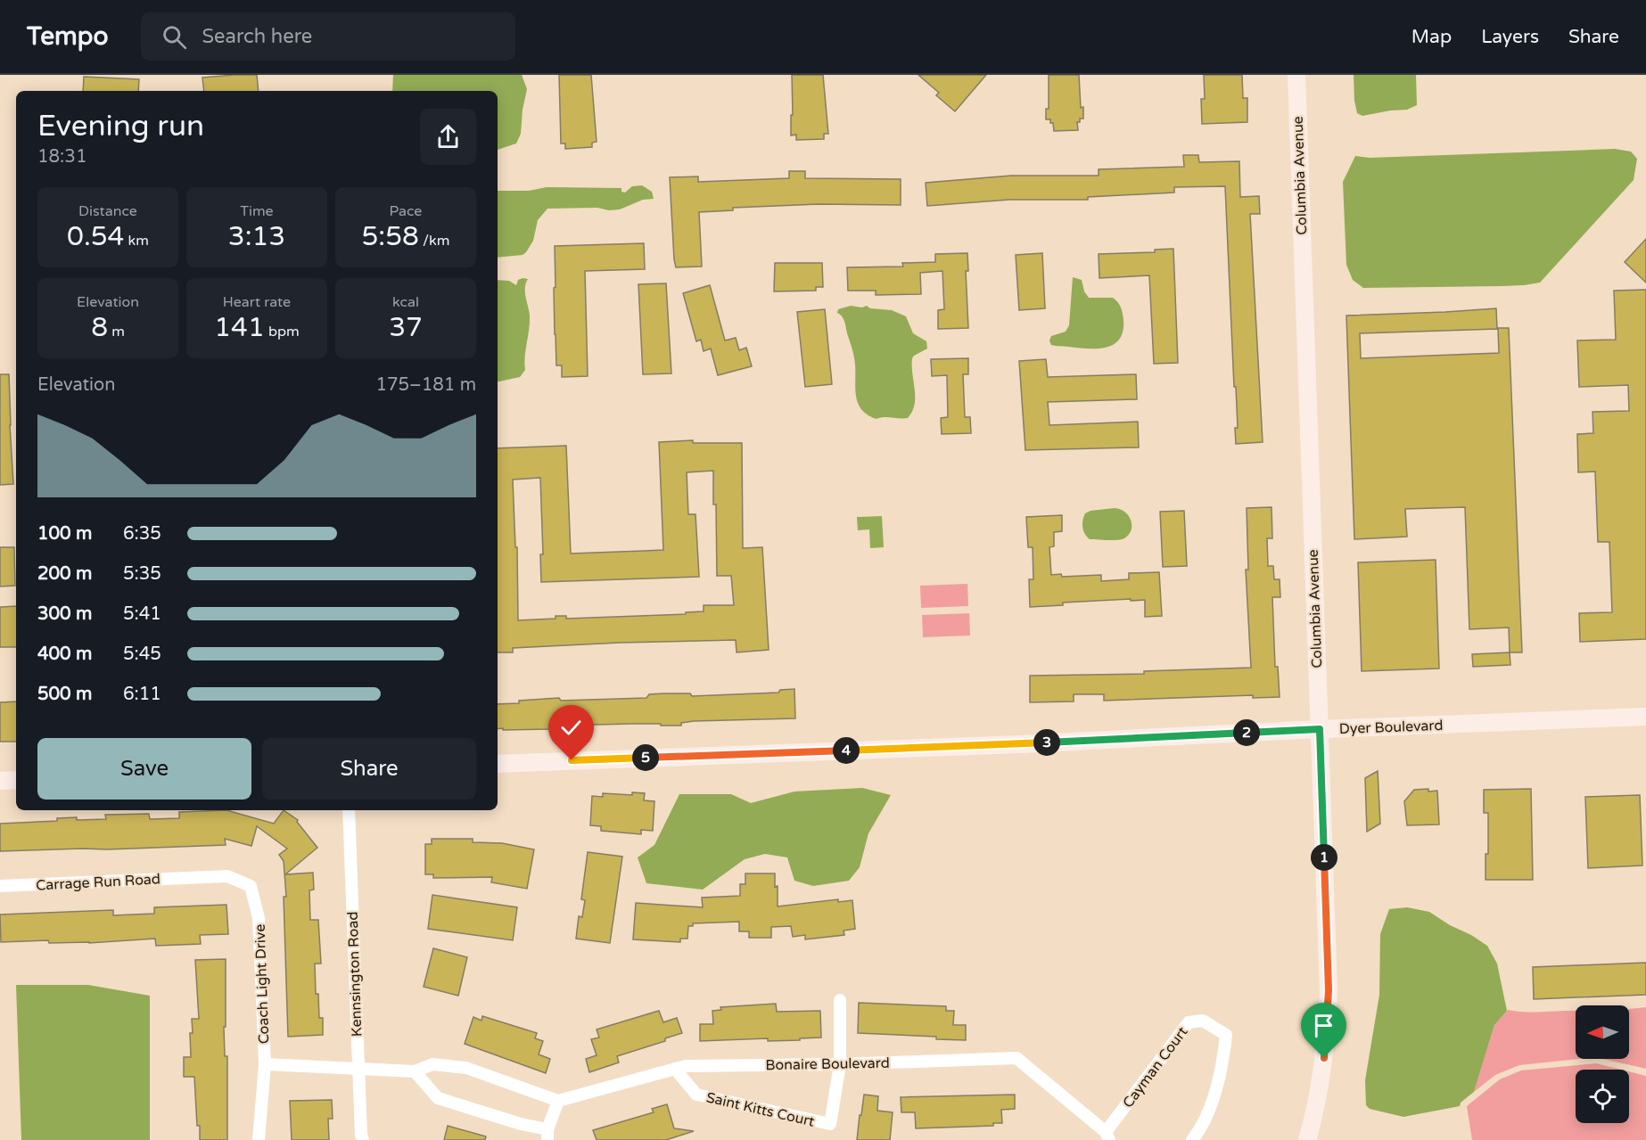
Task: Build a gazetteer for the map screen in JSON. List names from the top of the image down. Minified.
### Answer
{"streets":{"main road":["Columbia Avenue","Dyer Boulevard"],"street":["Carrage Run Road","Kennsington Road","Coach Light Drive","Bonaire Boulevard","Cayman Court","Saint Kitts Court"]},"crossings":[["Columbia Avenue","Dyer Boulevard"],["Carrage Run Road","Coach Light Drive"],["Bonaire Boulevard","Cayman Court"],["Bonaire Boulevard","Saint Kitts Court"]],"north":"left","page":{"header":"Tempo","search":"Search here","nav":["Map","Layers","Share"],"heading":["Evening run","18:31"],"stats":[["Distance","0.54 km"],["Time","3:13"],["Pace","5:58 /km"],["Elevation","8 m"],["Heart rate","141 bpm"],["kcal","37"]],"chart":["Elevation","175–181 m"],"list":[{"name":"100 m","note":"6:35"},{"name":"200 m","note":"5:35"},{"name":"300 m","note":"5:41"},{"name":"400 m","note":"5:45"},{"name":"500 m","note":"6:11"}],"pins":["2","3","4","5","1"],"buttons":["Save","Share"]}}
